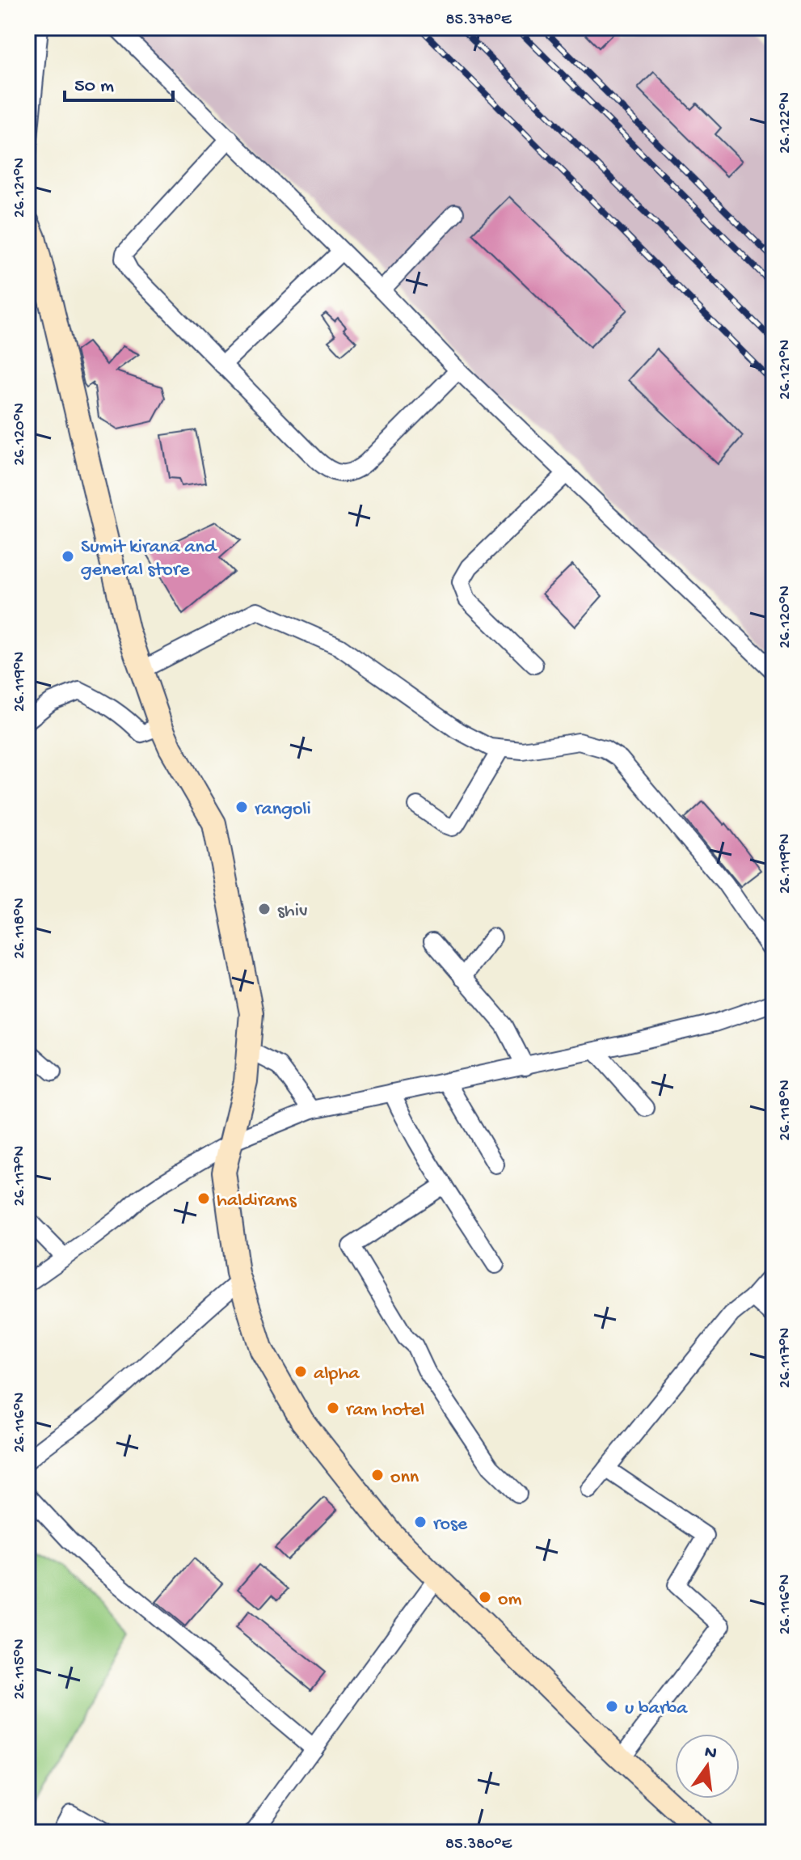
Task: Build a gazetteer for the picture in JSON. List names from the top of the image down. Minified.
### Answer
{"places":["Sumit kirana and general store","rangoli","shiv","haldirams","alpha","ram hotel","onn","rose","om","u barba"],"scale_bar":"50 m","north":"top","coordinates":["85.378°E","26.122°N","26.121°N","26.120°N","26.119°N","26.118°N","26.117°N","26.116°N","26.115°N","85.380°E"]}
